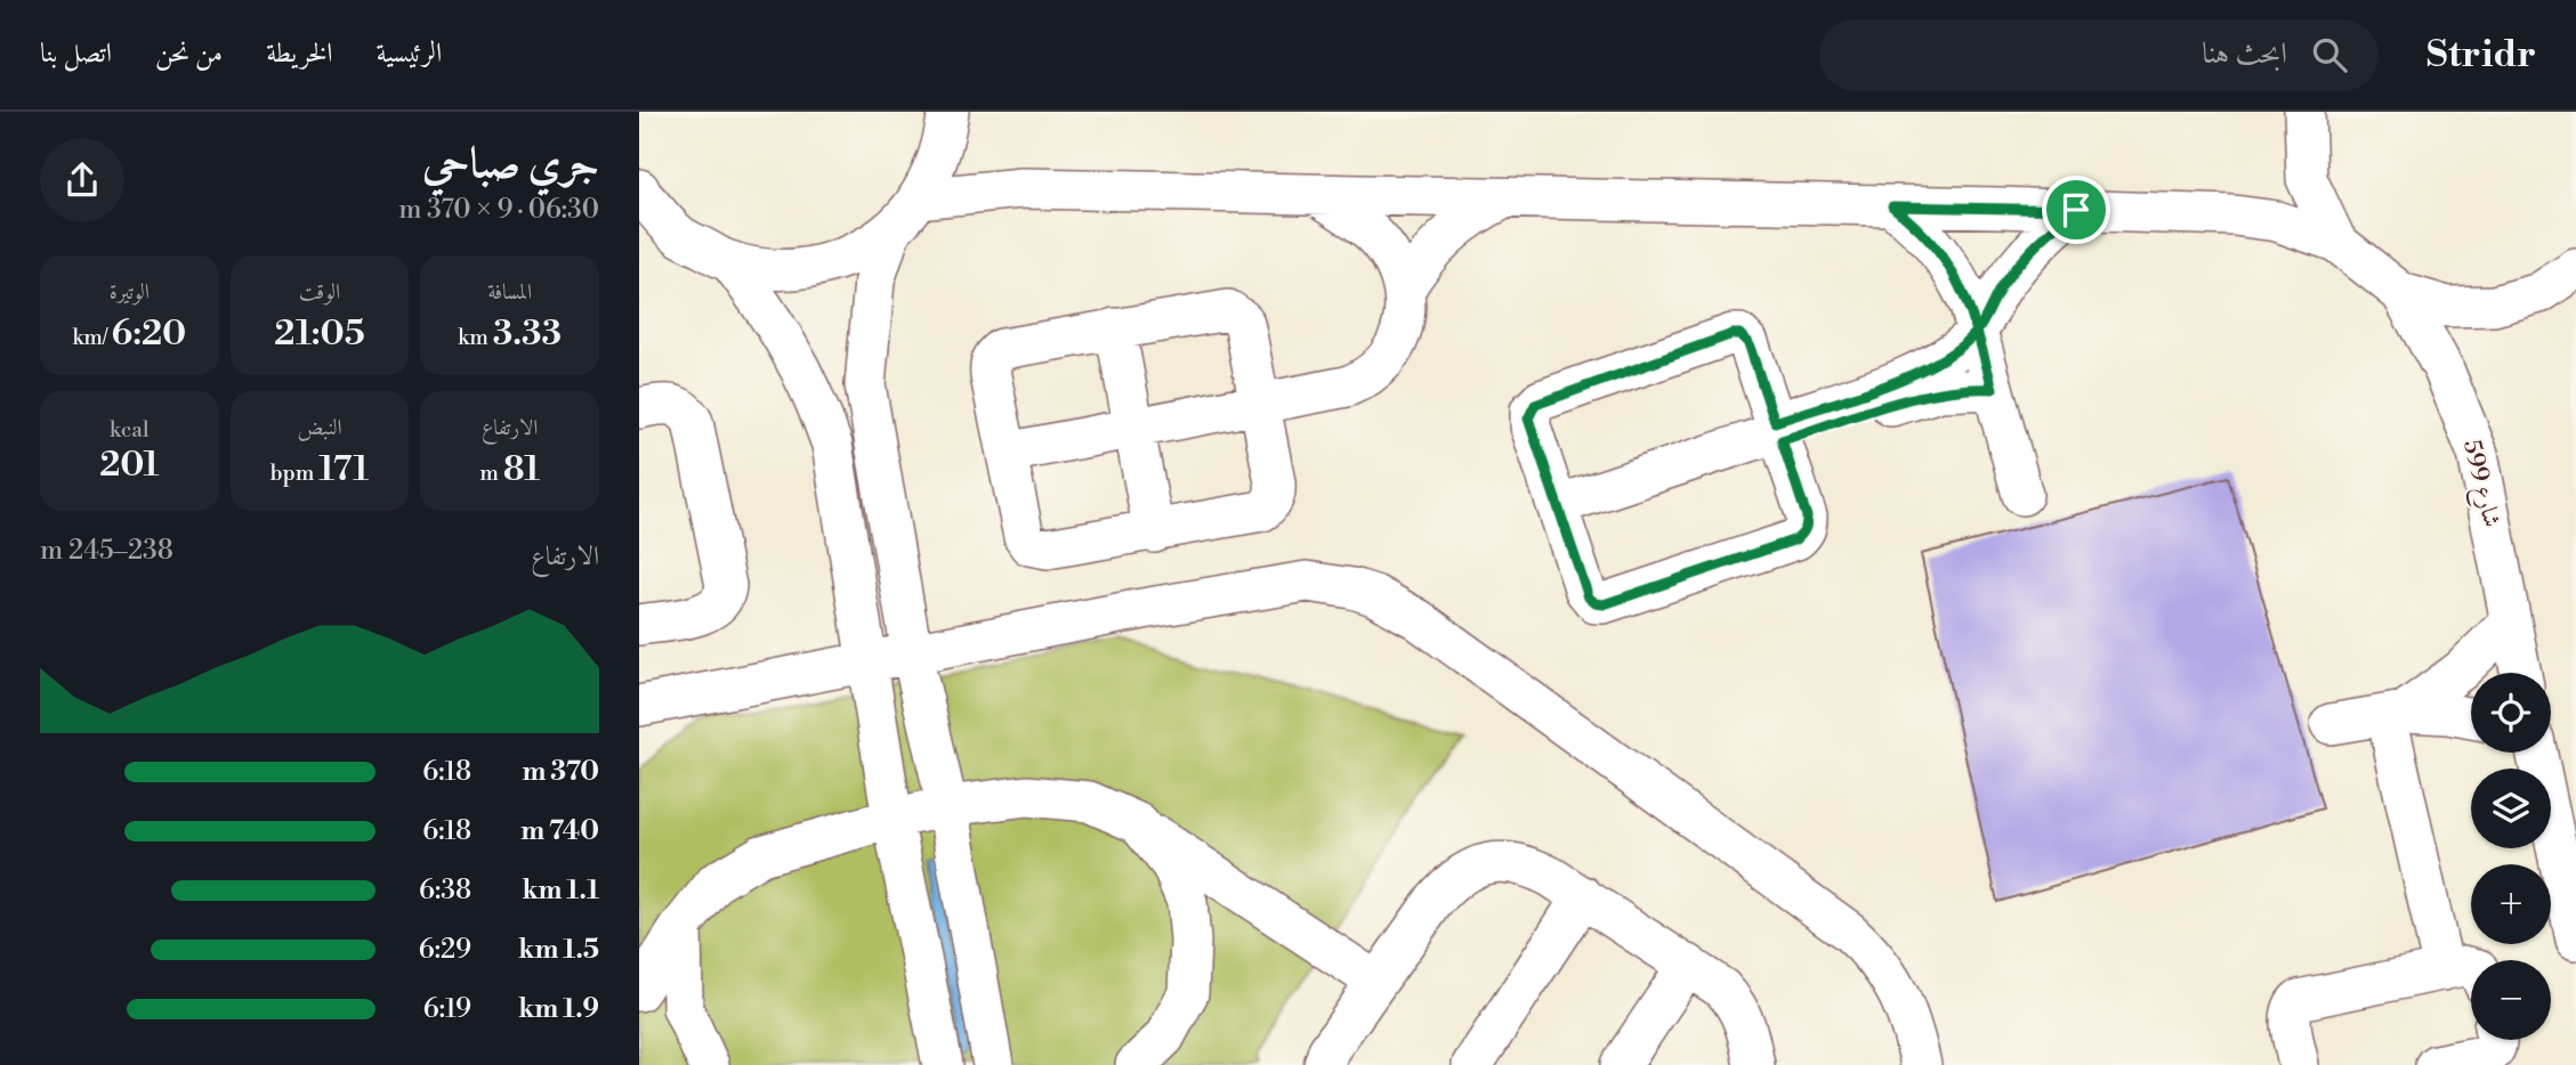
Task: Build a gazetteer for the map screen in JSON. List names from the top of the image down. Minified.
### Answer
{"streets":{"street":["شارع 599"]},"page":{"header":"Stridr","search":"ابحث هنا","nav":["الرئيسية","الخريطة","من نحن","اتصل بنا"],"heading":["جري صباحي","06:30 · 9 × 370 m"],"stats":[["المسافة","3.33 km"],["الوقت","21:05"],["الوتيرة","6:20 /km"],["الارتفاع","81 m"],["النبض","171 bpm"],["kcal","201"]],"chart":["الارتفاع","238–245 m"],"map_buttons":["+","−"],"list":[{"name":"370 m","note":"6:18"},{"name":"740 m","note":"6:18"},{"name":"1.1 km","note":"6:38"},{"name":"1.5 km","note":"6:29"},{"name":"1.9 km","note":"6:19"}]}}
